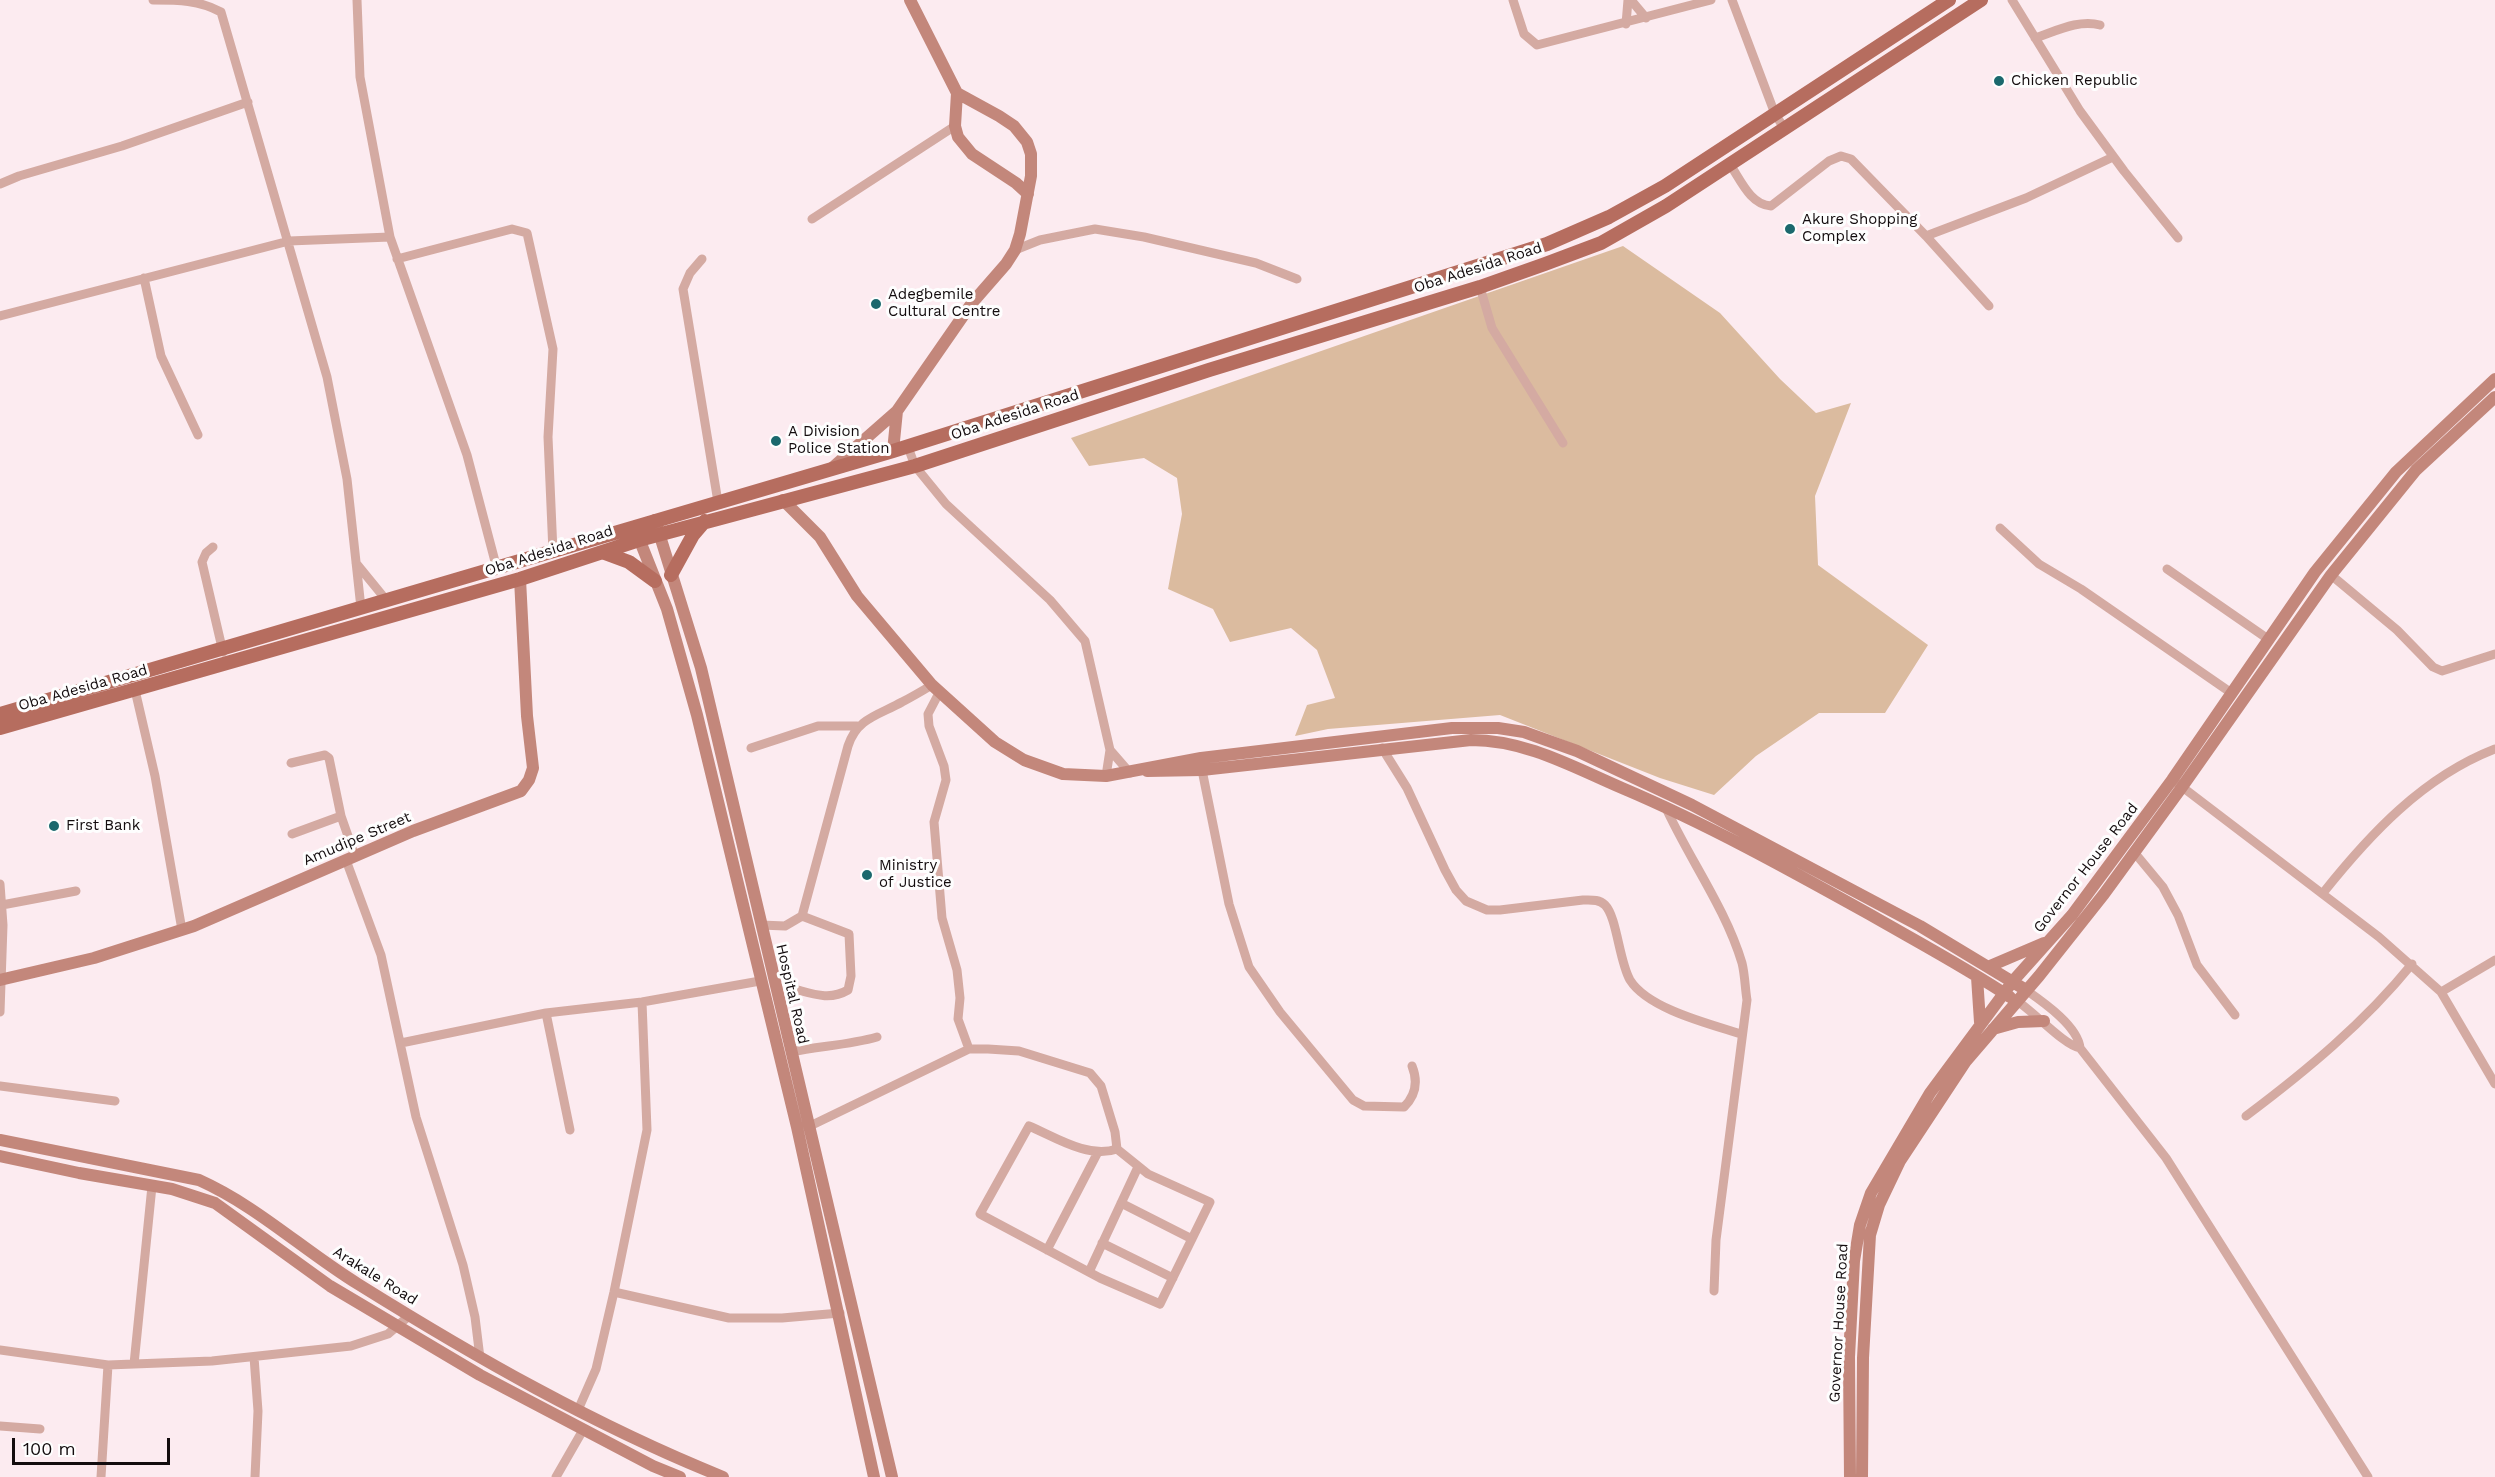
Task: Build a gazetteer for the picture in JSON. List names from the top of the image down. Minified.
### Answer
{"streets":{"main road":["Oba Adesida Road"],"street":["Amudipe Street","Governor House Road","Hospital Road","Arakale Road"]},"crossings":[["Oba Adesida Road","Amudipe Street"],["Oba Adesida Road","Hospital Road"]],"places":["Chicken Republic","Akure Shopping Complex","Adegbemile Cultural Centre","A Division Police Station","First Bank","Ministry of Justice"],"scale_bar":"100 m"}
